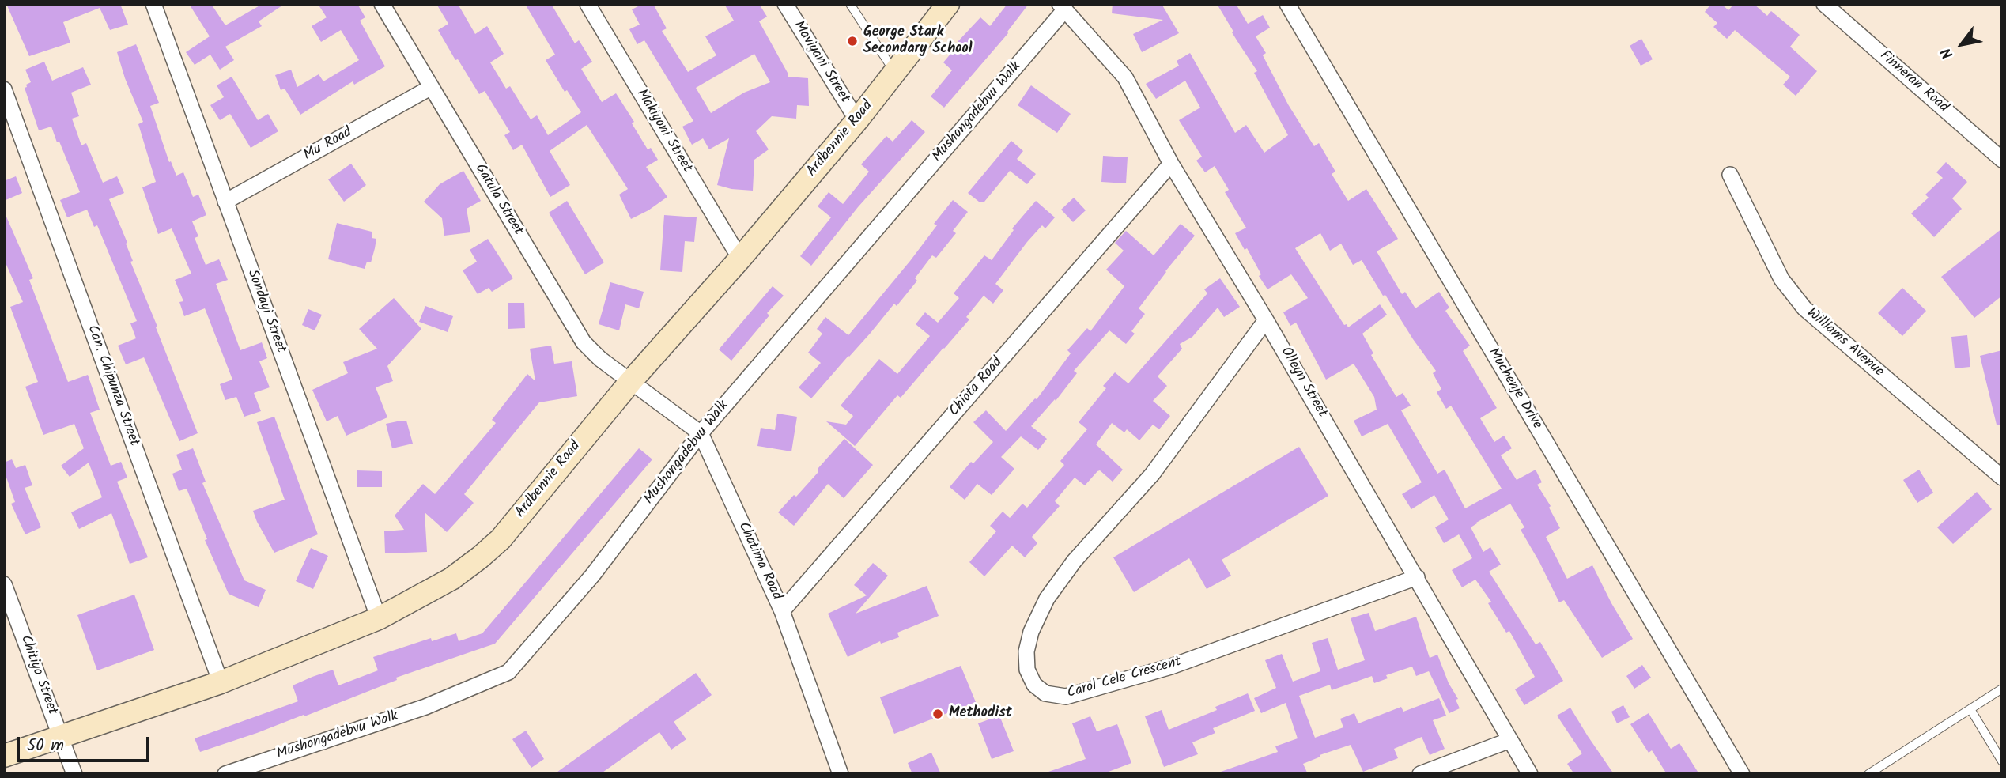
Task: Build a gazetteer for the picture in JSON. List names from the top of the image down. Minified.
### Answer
{"streets":{"main road":["Ardbennie Road"],"street":["Maviyani Street","Finneran Road","Mushongadebvu Walk","Makiyoni Street","Mu Road","Gatula Street","Sondayi Street","Williams Avenue","Olleyn Street","Can. Chipunza Street","Chiota Road","Muchenje Drive","Chatima Road","Chitiyo Street","Carol Cele Crescent"]},"crossings":[["Maviyani Street","Ardbennie Road"],["Mushongadebvu Walk","Olleyn Street"],["Mushongadebvu Walk","Chatima Road"],["Makiyoni Street","Ardbennie Road"],["Ardbennie Road","Gatula Street"],["Ardbennie Road","Sondayi Street"],["Ardbennie Road","Can. Chipunza Street"],["Ardbennie Road","Chatima Road"],["Ardbennie Road","Chitiyo Street"],["Mu Road","Gatula Street"],["Mu Road","Sondayi Street"],["Gatula Street","Chatima Road"],["Olleyn Street","Chiota Road"],["Olleyn Street","Carol Cele Crescent"],["Chiota Road","Chatima Road"]],"places":["George Stark Secondary School","Methodist"],"scale_bar":"50 m","north":"bottom left"}
